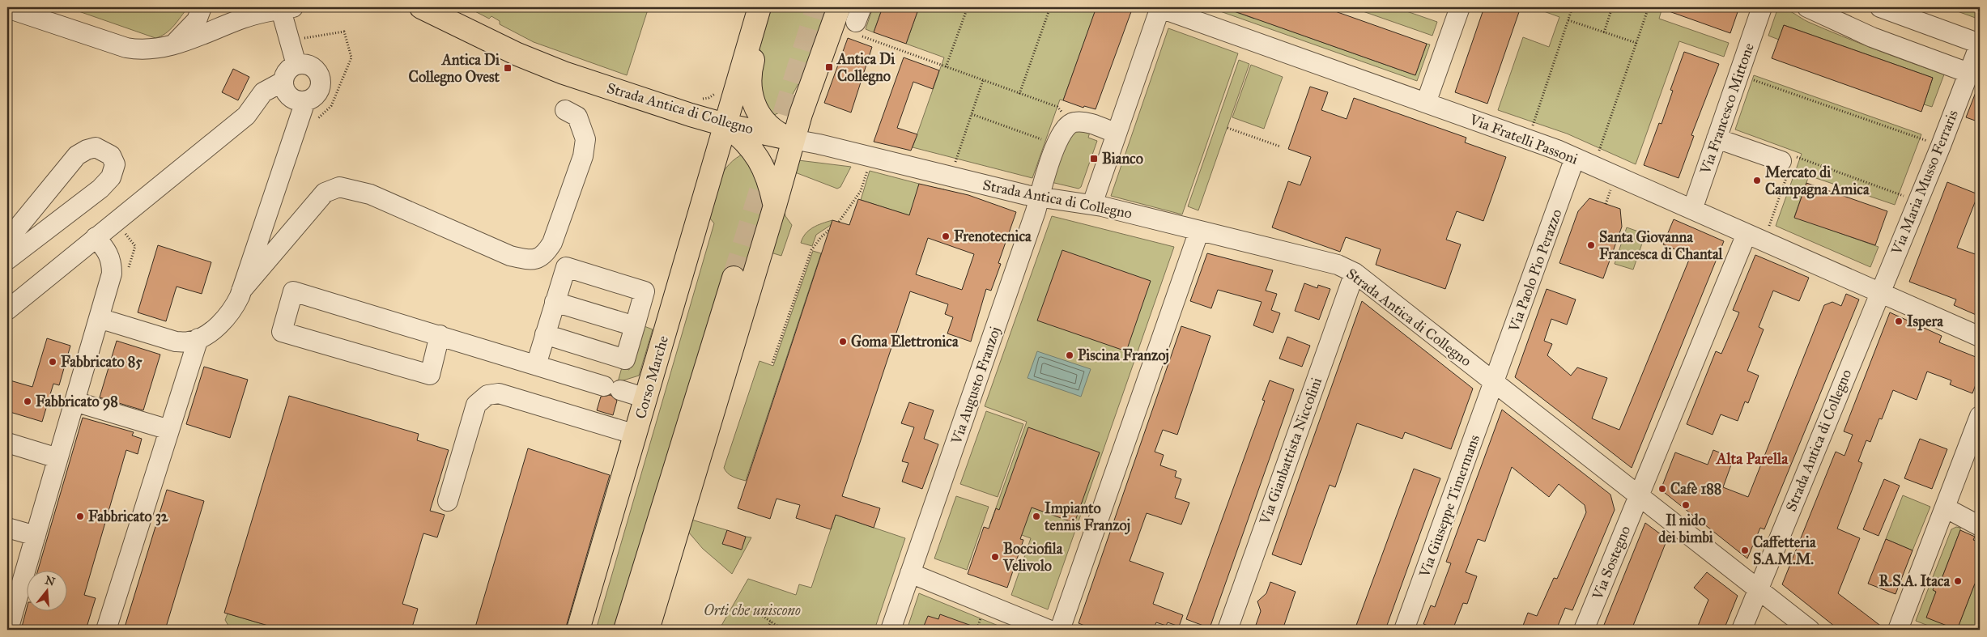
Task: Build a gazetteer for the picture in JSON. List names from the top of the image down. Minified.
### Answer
{"streets":{"main road":["Strada Antica di Collegno","Corso Marche"],"street":["Via Francesco Mittone","Via Fratelli Passoni","Via Maria Musso Ferraris","Via Paolo Pio Perazzo","Via Augusto Franzoj","Via Gianbattista Niccolini","Via Giuseppe Timermans","Via Sostegno"]},"crossings":[["Strada Antica di Collegno","Via Fratelli Passoni"],["Strada Antica di Collegno","Via Maria Musso Ferraris"],["Strada Antica di Collegno","Via Paolo Pio Perazzo"],["Strada Antica di Collegno","Corso Marche"],["Strada Antica di Collegno","Via Augusto Franzoj"],["Strada Antica di Collegno","Via Gianbattista Niccolini"],["Strada Antica di Collegno","Via Giuseppe Timermans"],["Strada Antica di Collegno","Via Sostegno"],["Via Francesco Mittone","Via Fratelli Passoni"],["Via Fratelli Passoni","Via Maria Musso Ferraris"],["Via Fratelli Passoni","Via Paolo Pio Perazzo"],["Via Paolo Pio Perazzo","Via Giuseppe Timermans"]],"districts":["Alta Parella"],"parks":["Orti che uniscono"],"places":{"transit":["Antica Di Collegno","Antica Di Collegno Ovest","Bianco"],"other":["Mercato di Campagna Amica","Frenotecnica","Santa Giovanna Francesca di Chantal","Ispera","Goma Elettronica","Piscina Franzoj","Fabbricato 85","Fabbricato 98","Cafè 188","Il nido dei bimbi","Fabbricato 32","Impianto tennis Franzoj","Caffetteria S.A.M.M.","Bocciofila Velivolo","R.S.A. Itaca"]},"north":"top"}
